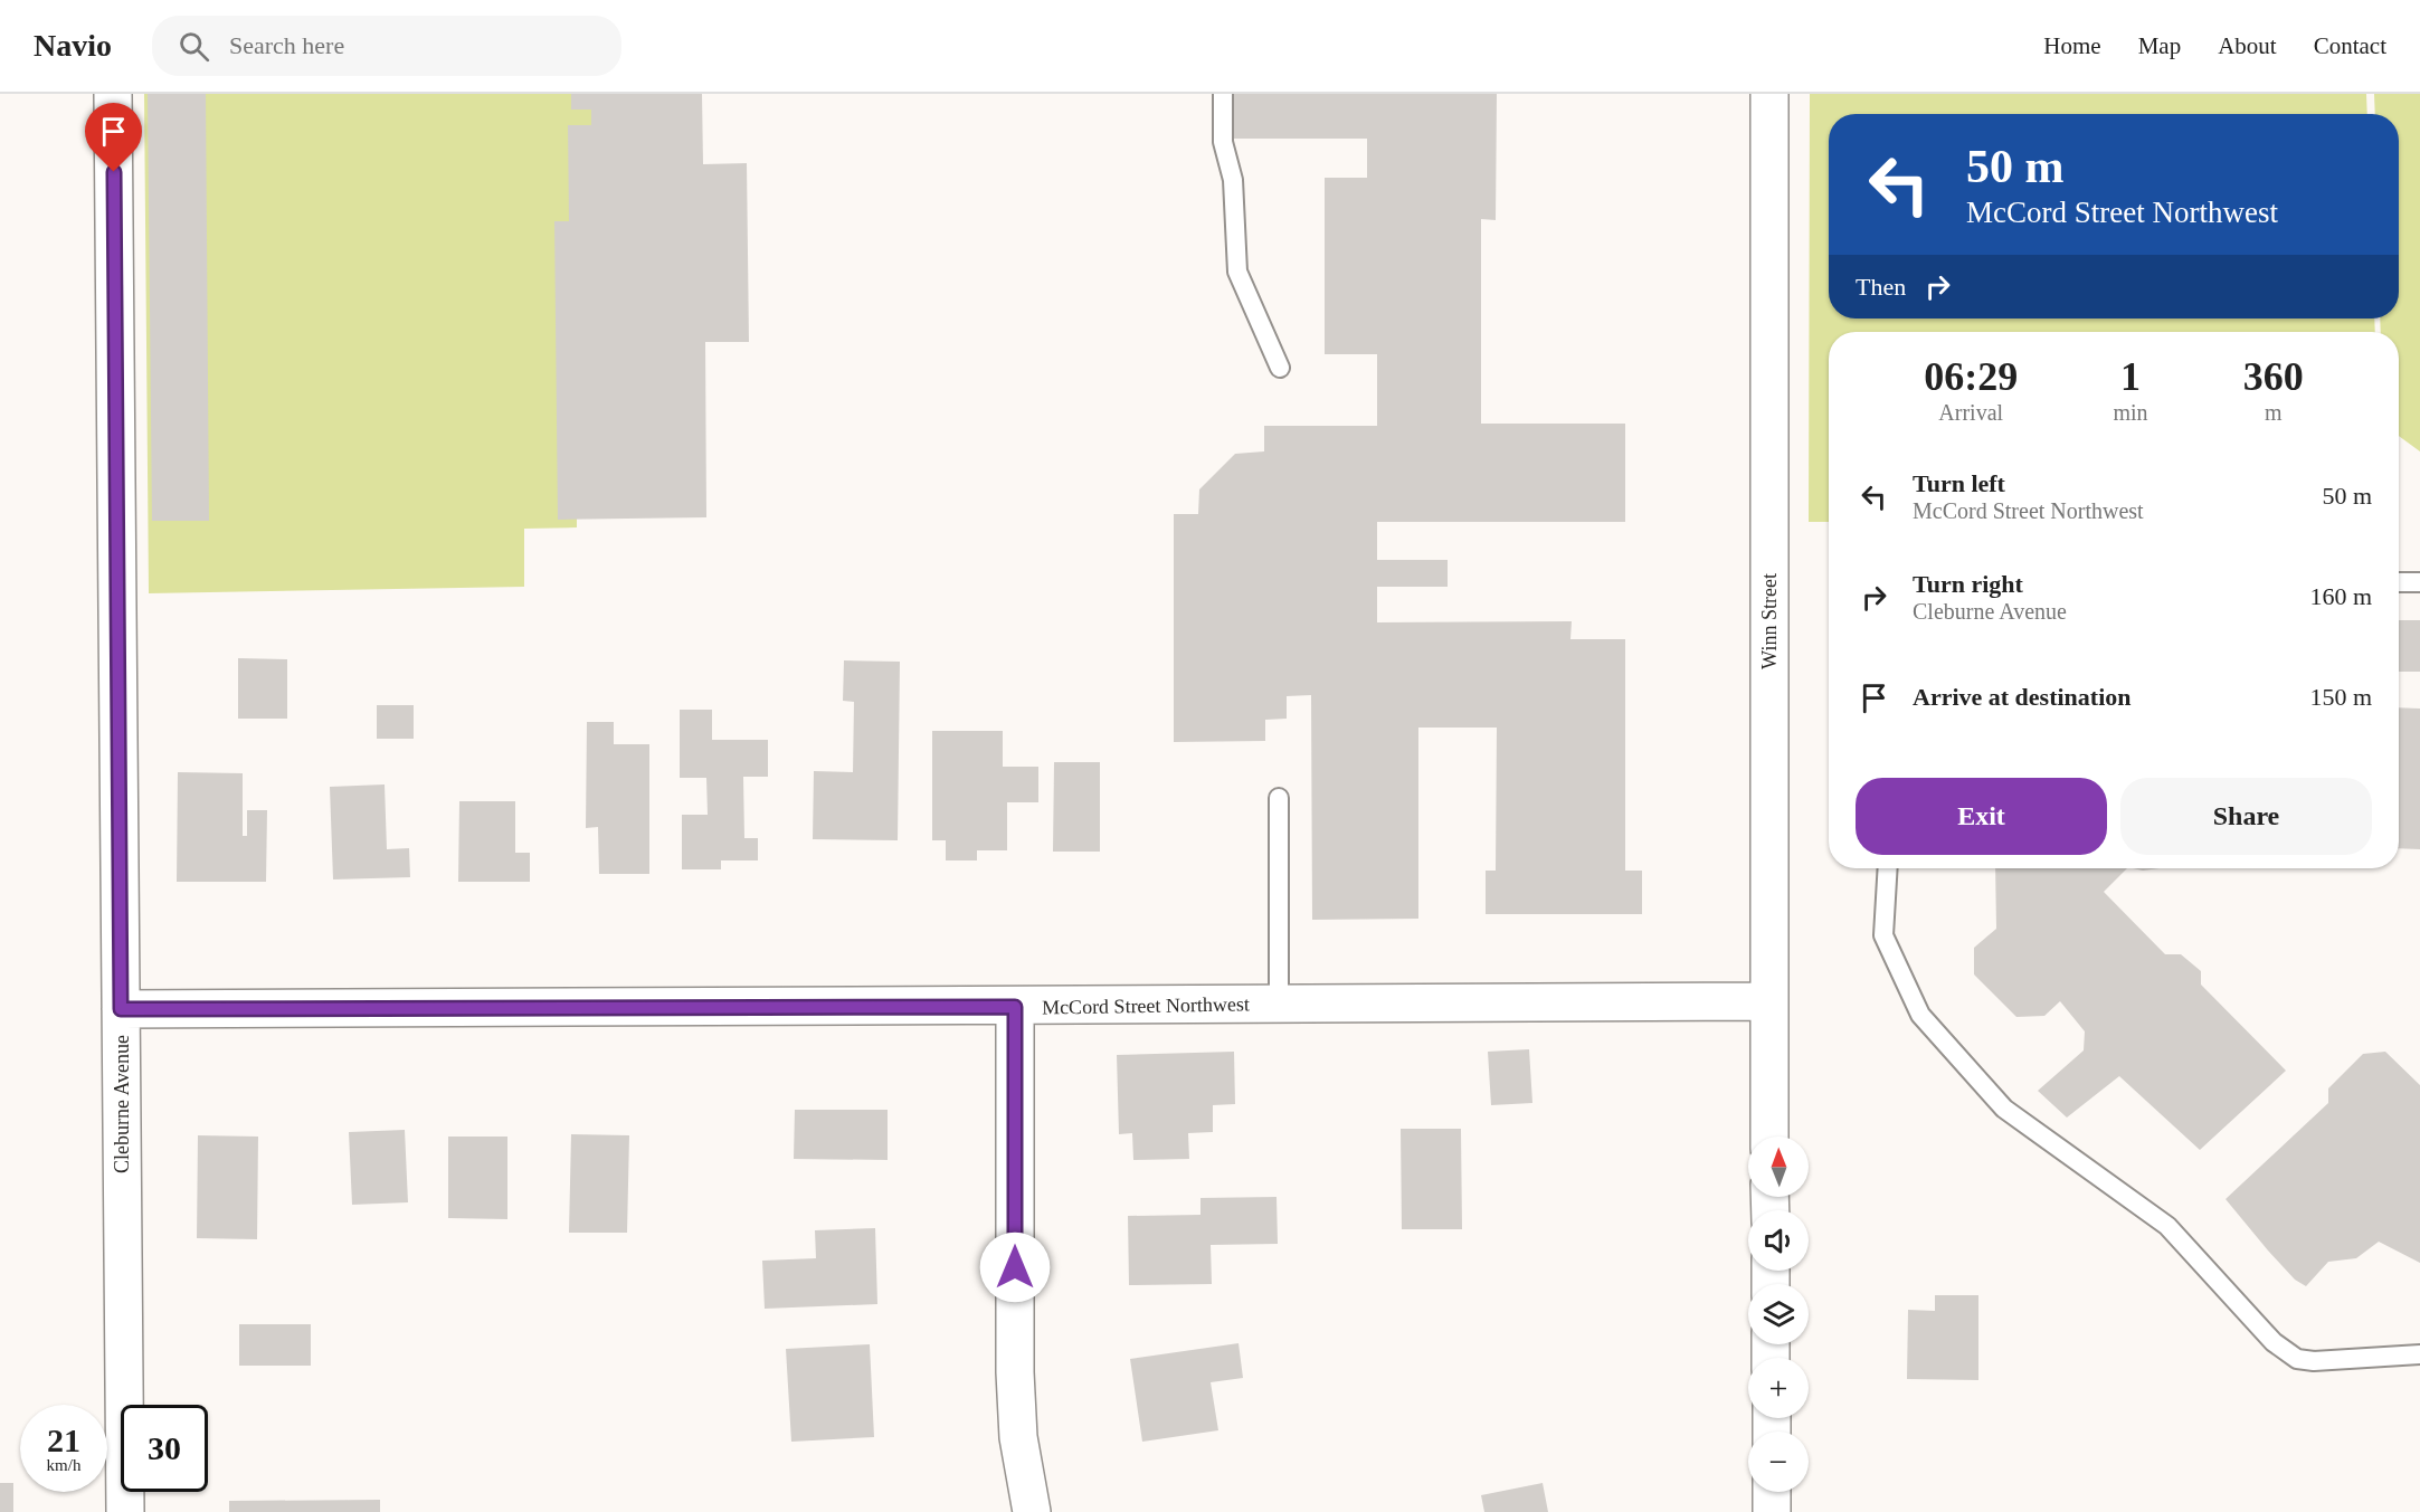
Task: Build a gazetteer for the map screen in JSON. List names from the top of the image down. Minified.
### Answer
{"streets":{"street":["Winn Street","McCord Street Northwest","Cleburne Avenue"]},"crossings":[["Winn Street","McCord Street Northwest"],["McCord Street Northwest","Cleburne Avenue"]],"north":"top","page":{"header":"Navio","search":"Search here","nav":["Home","Map","About","Contact"],"turn":["50 m","McCord Street Northwest"],"then":"Then","eta":["06:29","Arrival","1","min","360","m"],"list":[{"name":"Turn left","note":"McCord Street Northwest","value":"50 m"},{"name":"Turn right","note":"Cleburne Avenue","value":"160 m"},{"name":"Arrive at destination","value":"150 m"}],"buttons":["Exit","Share"],"map_buttons":["+","−"],"speed":"21 km/h","limit":"30"}}
